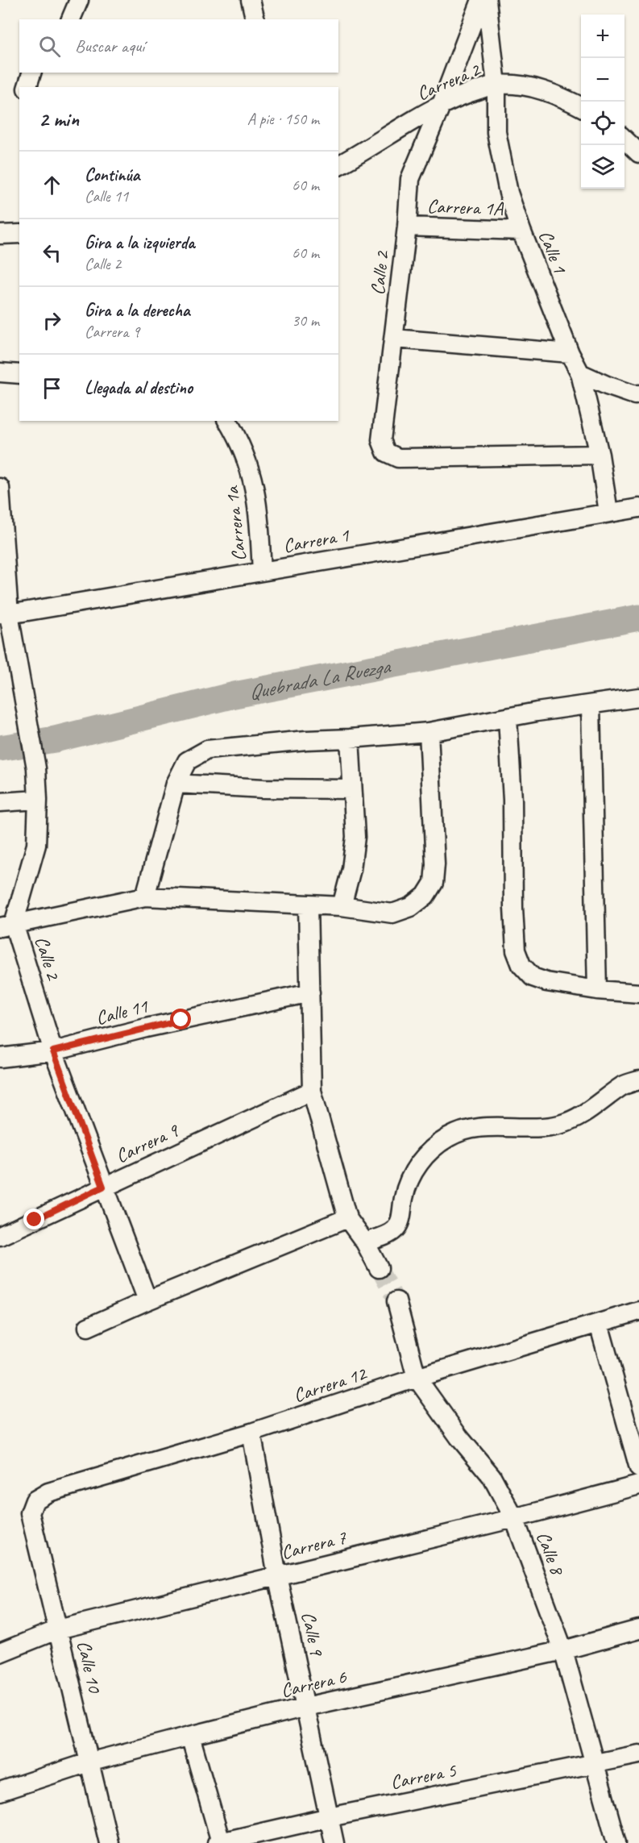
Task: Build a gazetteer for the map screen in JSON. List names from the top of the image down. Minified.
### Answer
{"streets":{"street":["Carrera 2","Carrera 1A","Calle 1","Calle 2","Carrera 1a","Carrera 1","Calle 11","Carrera 9","Carrera 12","Carrera 7","Calle 8","Calle 9","Calle 10","Carrera 6","Carrera 5"]},"crossings":[["Carrera 2","Calle 1"],["Carrera 2","Calle 2"],["Carrera 1A","Calle 1"],["Carrera 1A","Calle 2"],["Calle 1","Calle 2"],["Calle 1","Carrera 1"],["Calle 2","Carrera 1"],["Calle 2","Calle 11"],["Calle 2","Carrera 9"],["Carrera 1a","Carrera 1"],["Carrera 12","Calle 8"],["Carrera 12","Calle 9"],["Carrera 12","Calle 10"],["Carrera 7","Calle 8"],["Carrera 7","Calle 9"],["Carrera 7","Calle 10"],["Calle 8","Carrera 6"],["Calle 8","Carrera 5"],["Calle 9","Carrera 6"],["Calle 9","Carrera 5"],["Calle 10","Carrera 6"]],"water":["Quebrada La Ruezga"],"page":{"map_buttons":["+","−"],"search":"Buscar aquí","heading":["2 min","A pie · 150 m"],"list":[["Continúa","Calle 11","60 m"],["Gira a la izquierda","Calle 2","60 m"],["Gira a la derecha","Carrera 9","30 m"],"Llegada al destino"]}}
